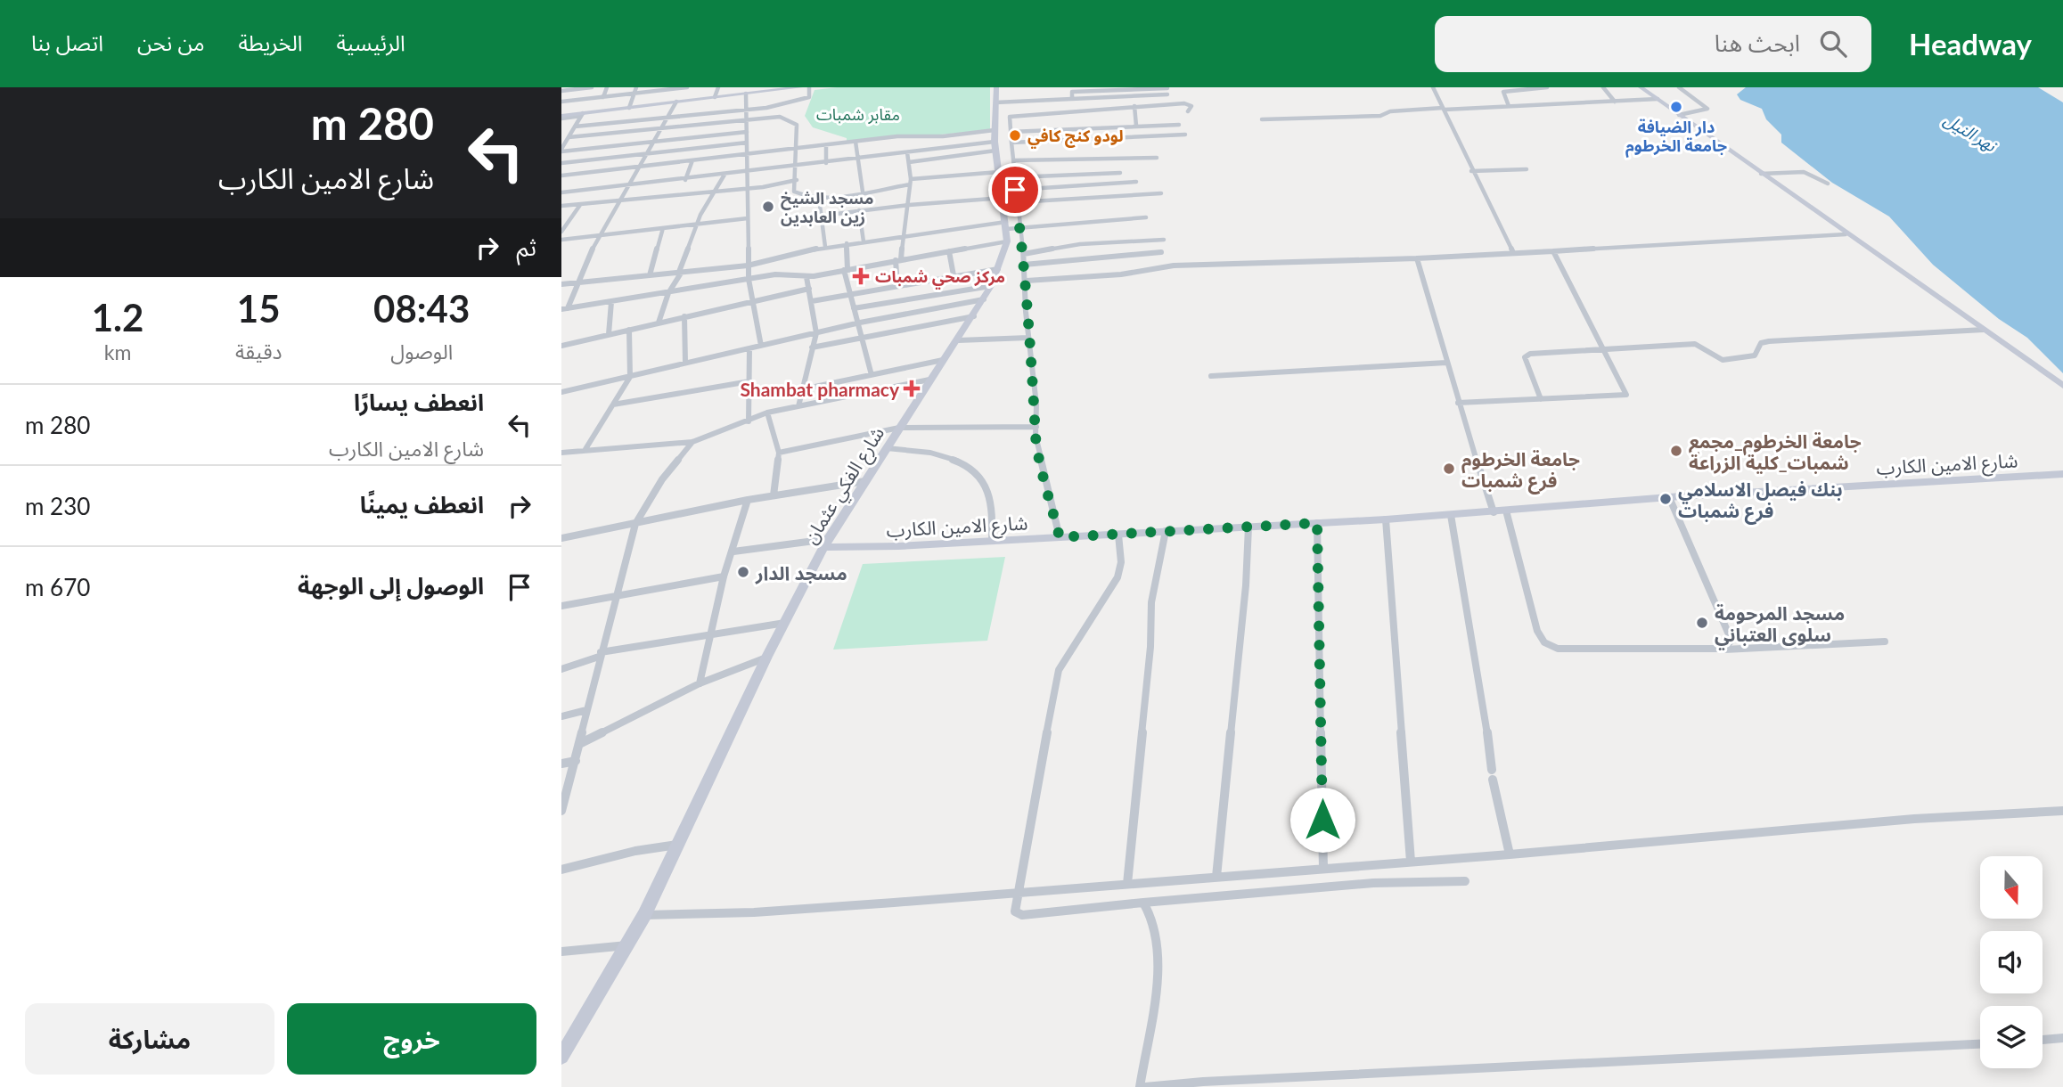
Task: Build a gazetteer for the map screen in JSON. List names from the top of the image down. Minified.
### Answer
{"streets":{"street":["شارع الامين الكارب","شارع الفكي عثمان"]},"crossings":[["شارع الامين الكارب","شارع الفكي عثمان"]],"water":["نهر النيل"],"parks":["مقابر شمبات"],"places":{"other":["دار الضيافة جامعة الخرطوم","لودو كنج كافي","مسجد الشيخ زين العابدين","جامعة الخرطوم_مجمع شمبات_كلية الزراعة","جامعة الخرطوم فرع شمبات","بنك فيصل الاسلامي فرع شمبات","مسجد الدار","مسجد المرحومة سلوى العتباني"],"health":["مركز صحي شمبات","Shambat pharmacy"]},"north":"bottom","page":{"header":"Headway","search":"ابحث هنا","nav":["الرئيسية","الخريطة","من نحن","اتصل بنا"],"turn":["280 m","شارع الامين الكارب"],"then":"ثم","eta":["08:43","الوصول","15","دقيقة","1.2","km"],"list":[{"name":"انعطف يسارًا","note":"شارع الامين الكارب","value":"280 m"},{"name":"انعطف يمينًا","value":"230 m"},{"name":"الوصول إلى الوجهة","value":"670 m"}],"buttons":["خروج","مشاركة"]}}
